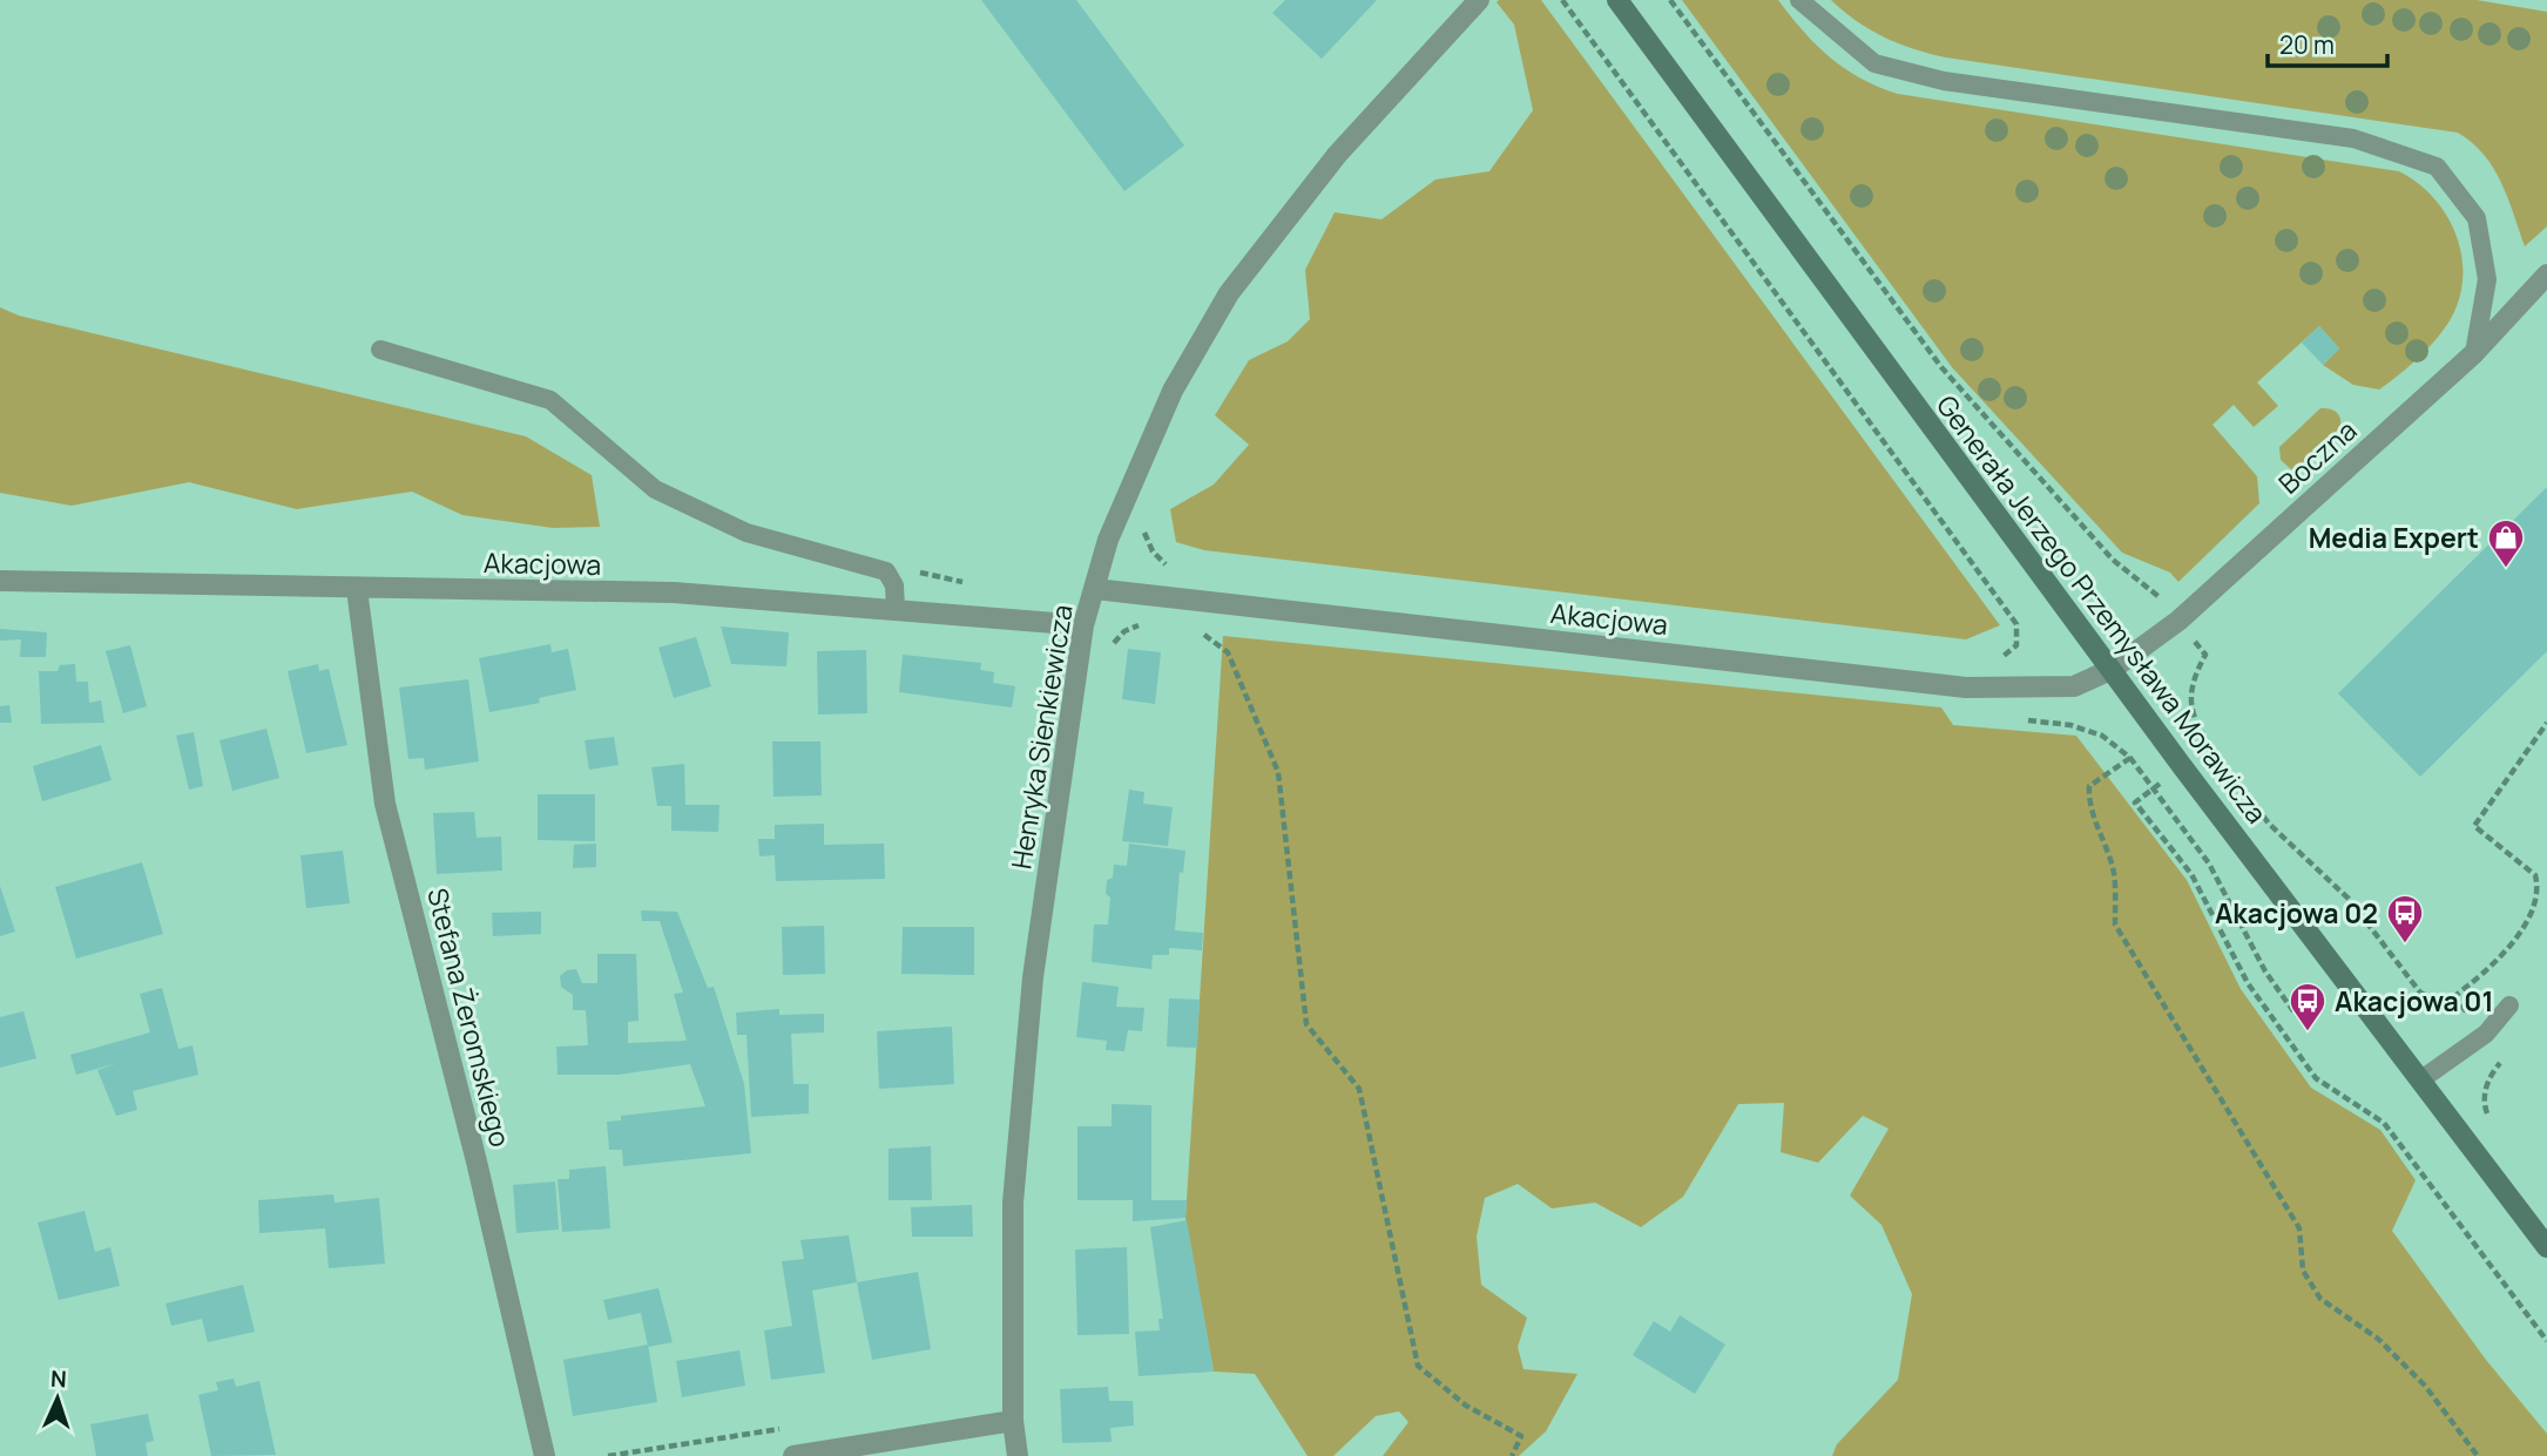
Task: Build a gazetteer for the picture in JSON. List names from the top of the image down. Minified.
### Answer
{"streets":{"street":["Boczna","Akacjowa","Generała Jerzego Przemysława Morawicza","Henryka Sienkiewicza","Stefana Żeromskiego"]},"crossings":[["Boczna","Akacjowa"],["Boczna","Generała Jerzego Przemysława Morawicza"],["Akacjowa","Generała Jerzego Przemysława Morawicza"],["Akacjowa","Henryka Sienkiewicza"],["Akacjowa","Stefana Żeromskiego"]],"places":{"shop":["Media Expert"],"bus stop":["Akacjowa 02","Akacjowa 01"]},"scale_bar":"20 m","north":"top"}
